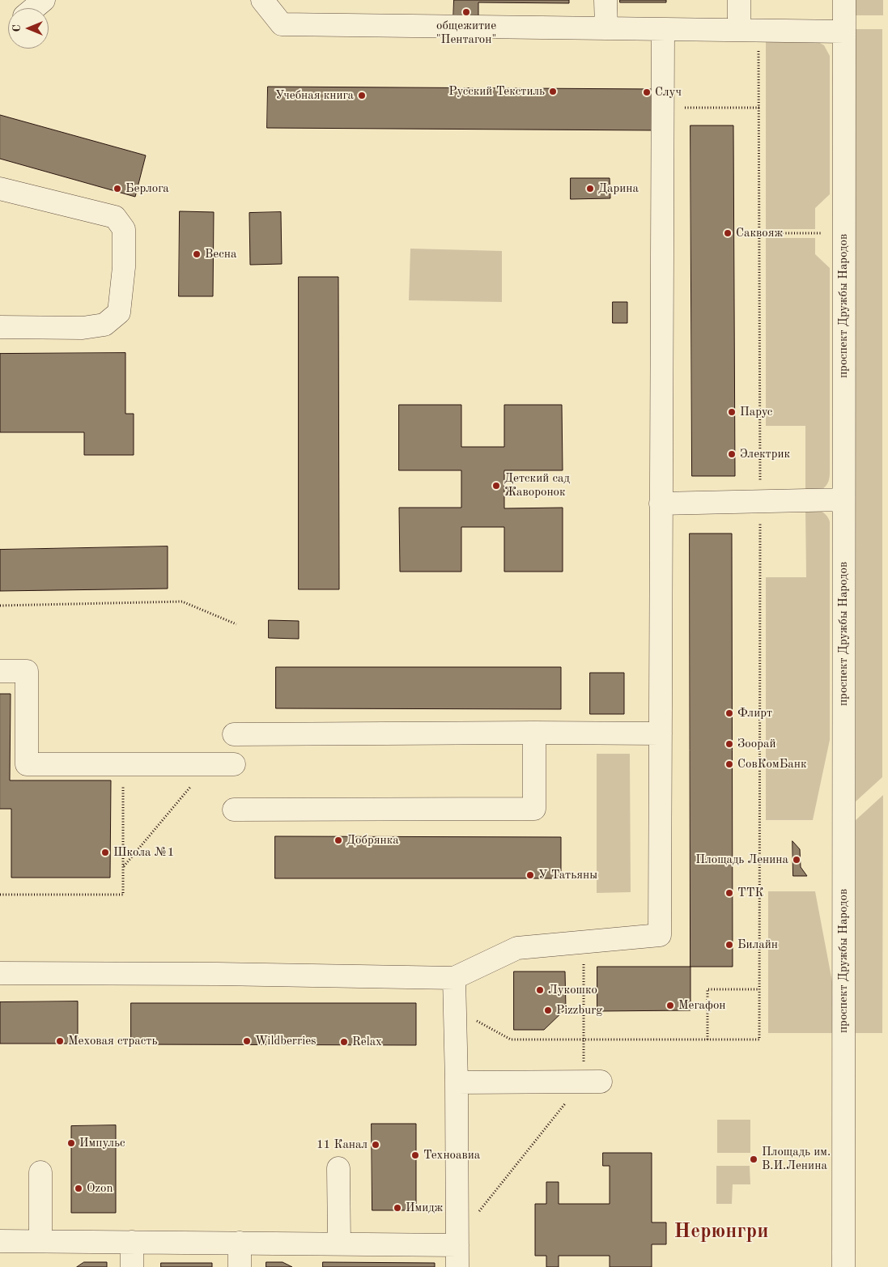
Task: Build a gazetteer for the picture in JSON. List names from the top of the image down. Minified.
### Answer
{"streets":{"street":["проспект Дружбы Народов"]},"districts":["Нерюнгри"],"places":["общежитие \"Пентагон\"","Русский Текстиль","Случ","Учебная книга","Берлога","Дарина","Саквояж","Весна","Парус","Электрик","Детский сад Жаворонок","Флирт","Зоорай","СовКомБанк","Добрянка","Школа №1","Площадь Ленина","У Татьяны","ТТК","Билайн","Лукошко","Мегафон","Pizzburg","Меховая страсть","Wildberries","Relax","Импульс","11 Канал","Техноавиа","Площадь им. В.И.Ленина","Ozon","Имидж"],"north":"left"}
